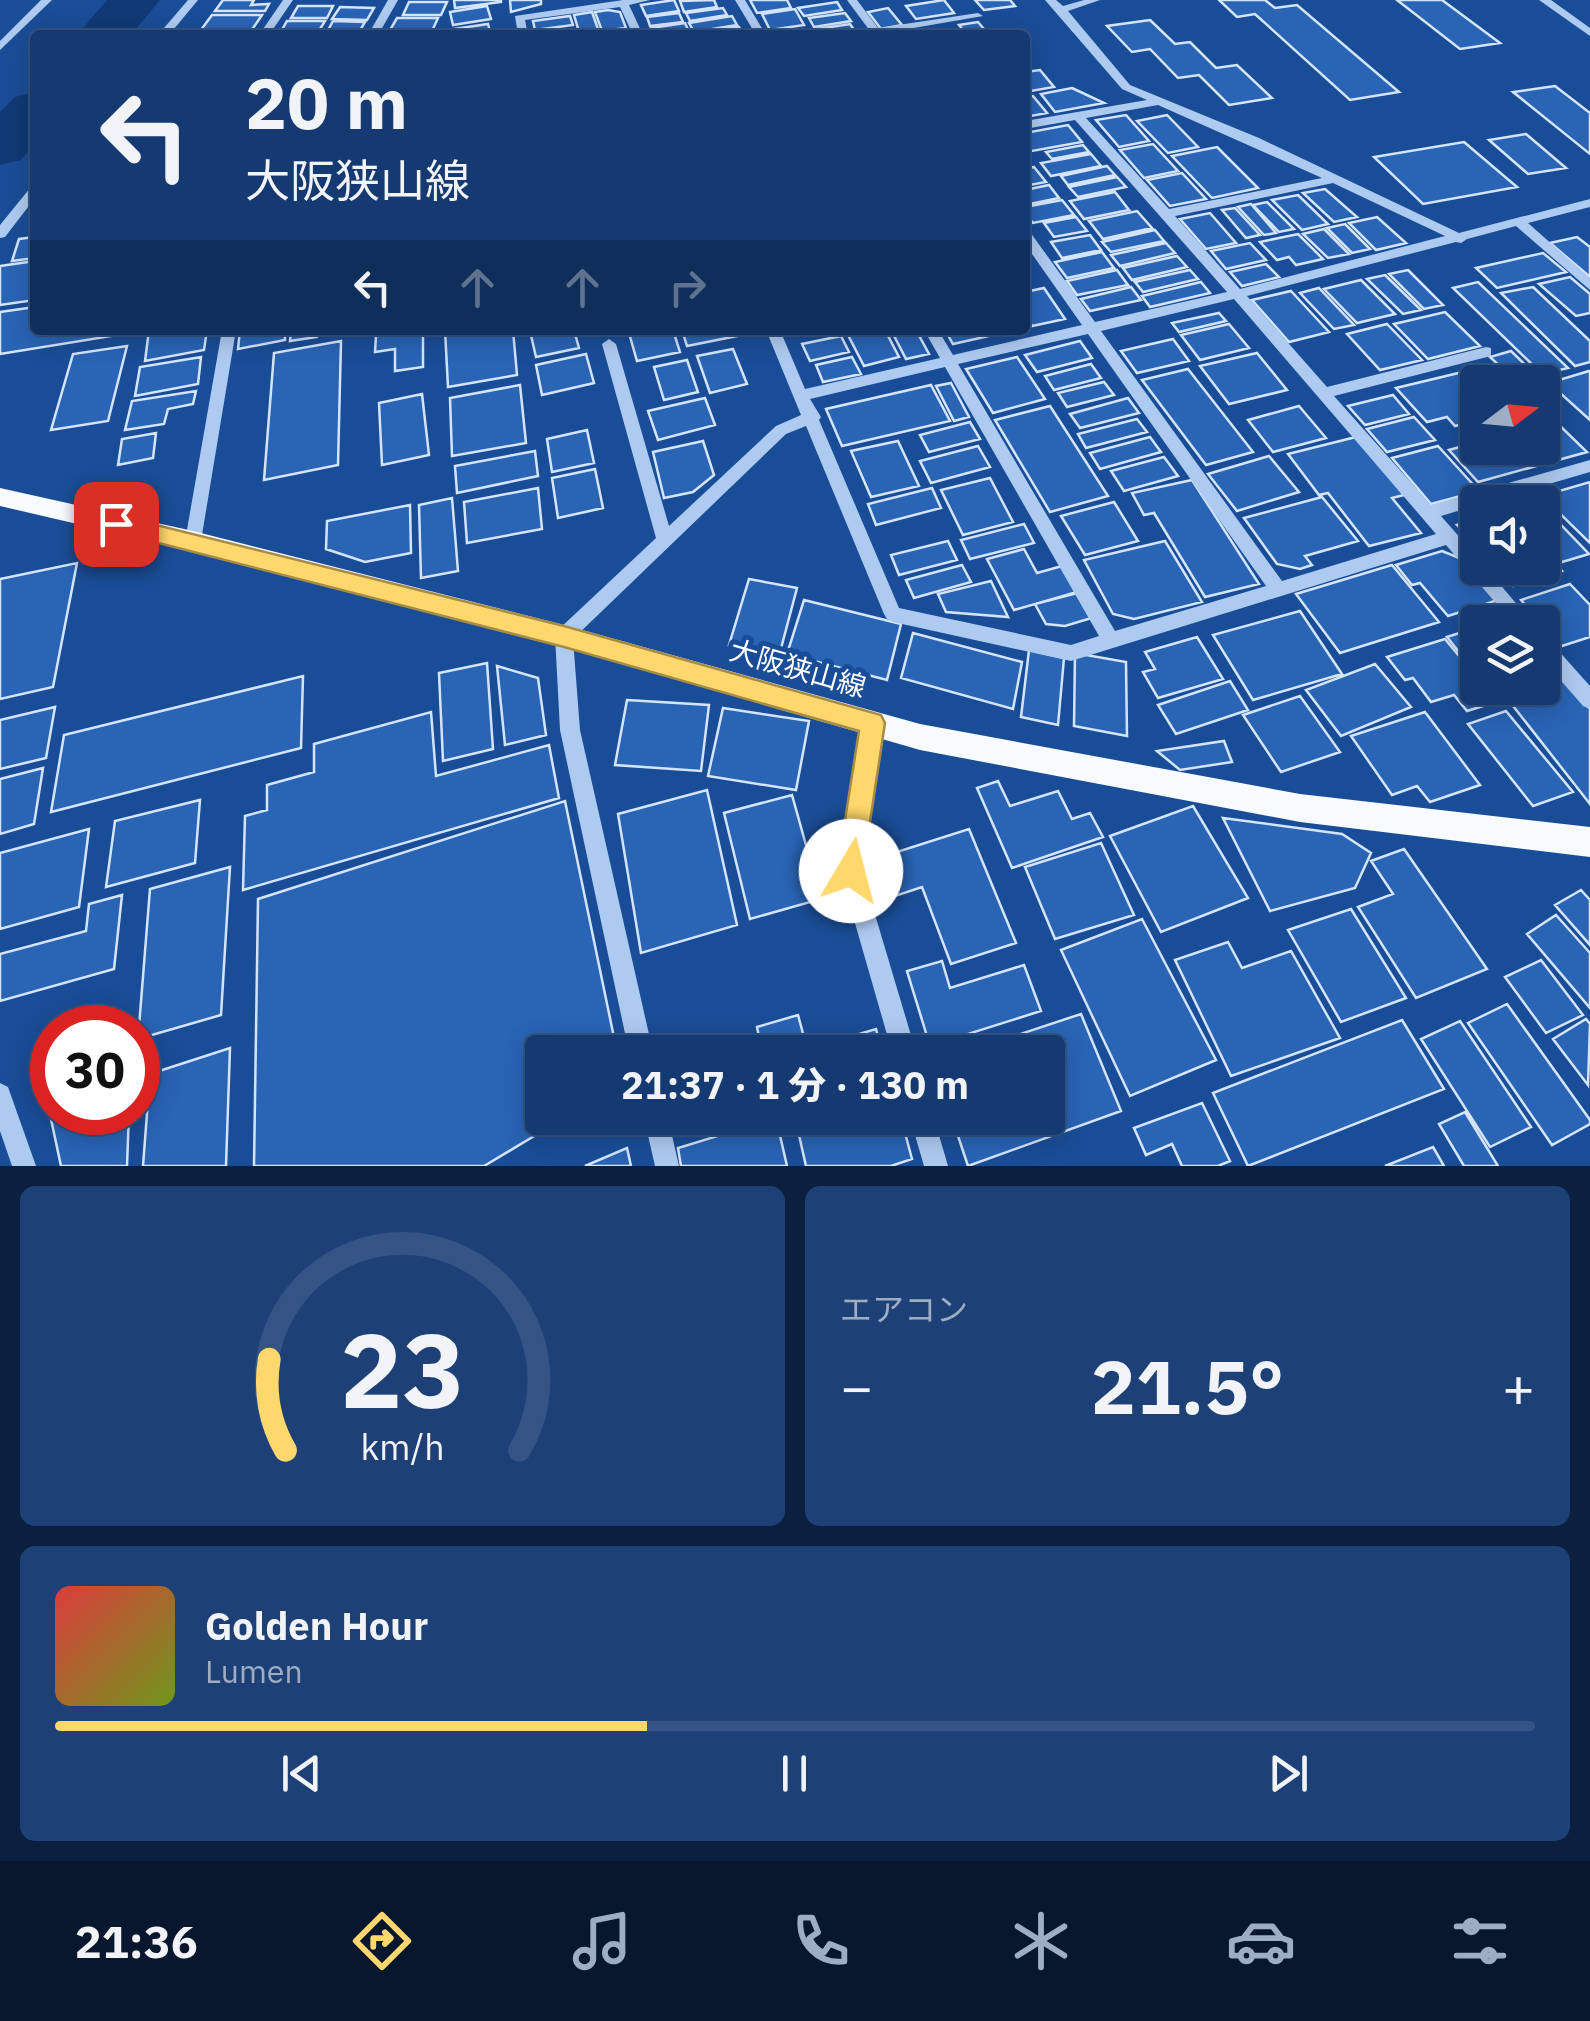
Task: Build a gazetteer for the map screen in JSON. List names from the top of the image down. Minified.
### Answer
{"streets":{"main road":["大阪狭山線"]},"north":"right","page":{"turn":["20 m","大阪狭山線"],"limit":"30","trip":"21:37 · 1 分 · 130 m","tile":"エアコン","heat":["−","21.5°","+"],"song":["Golden Hour","Lumen"],"tabs":"21:36","gauge":["23","km/h"]}}
